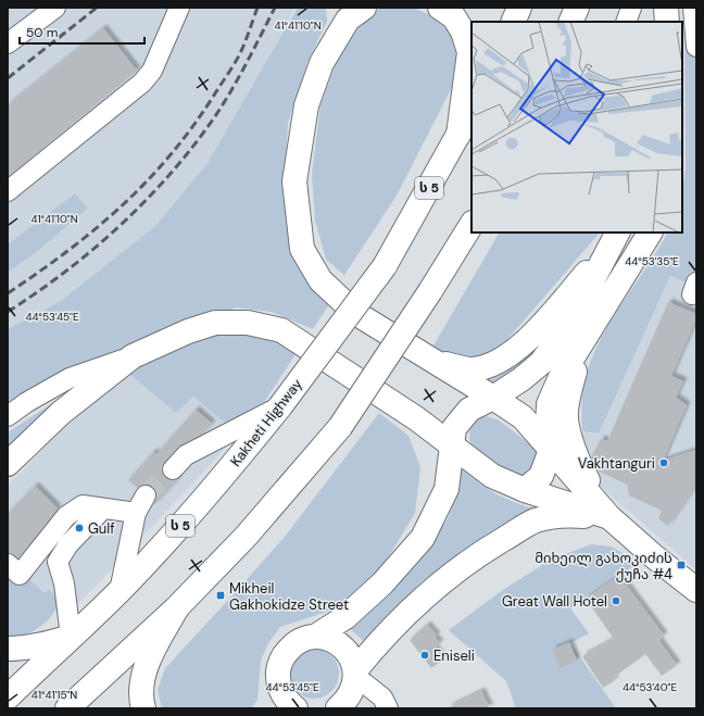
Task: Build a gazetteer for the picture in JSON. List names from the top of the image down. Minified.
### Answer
{"streets":{"main road":["ს 5","Kakheti Highway"]},"places":{"other":["Vakhtanguri","Gulf","Great Wall Hotel","Eniseli"],"transit":["მიხეილ გახოკიძის ქუჩა #4","Mikheil Gakhokidze Street"]},"scale_bar":"50 m","coordinates":["41°41'10\"N","44°53'35\"E","44°53'45\"E","44°53'40\"E","41°41'15\"N"]}
